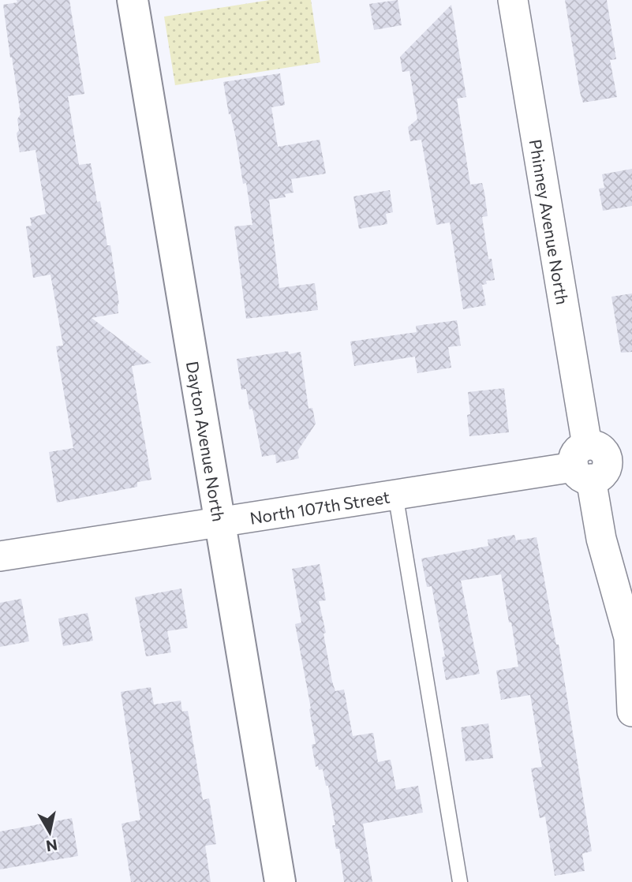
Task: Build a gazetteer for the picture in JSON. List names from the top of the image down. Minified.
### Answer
{"streets":{"street":["Phinney Avenue North","Dayton Avenue North","North 107th Street"]},"crossings":[["Phinney Avenue North","North 107th Street"],["Dayton Avenue North","North 107th Street"]],"north":"bottom"}
